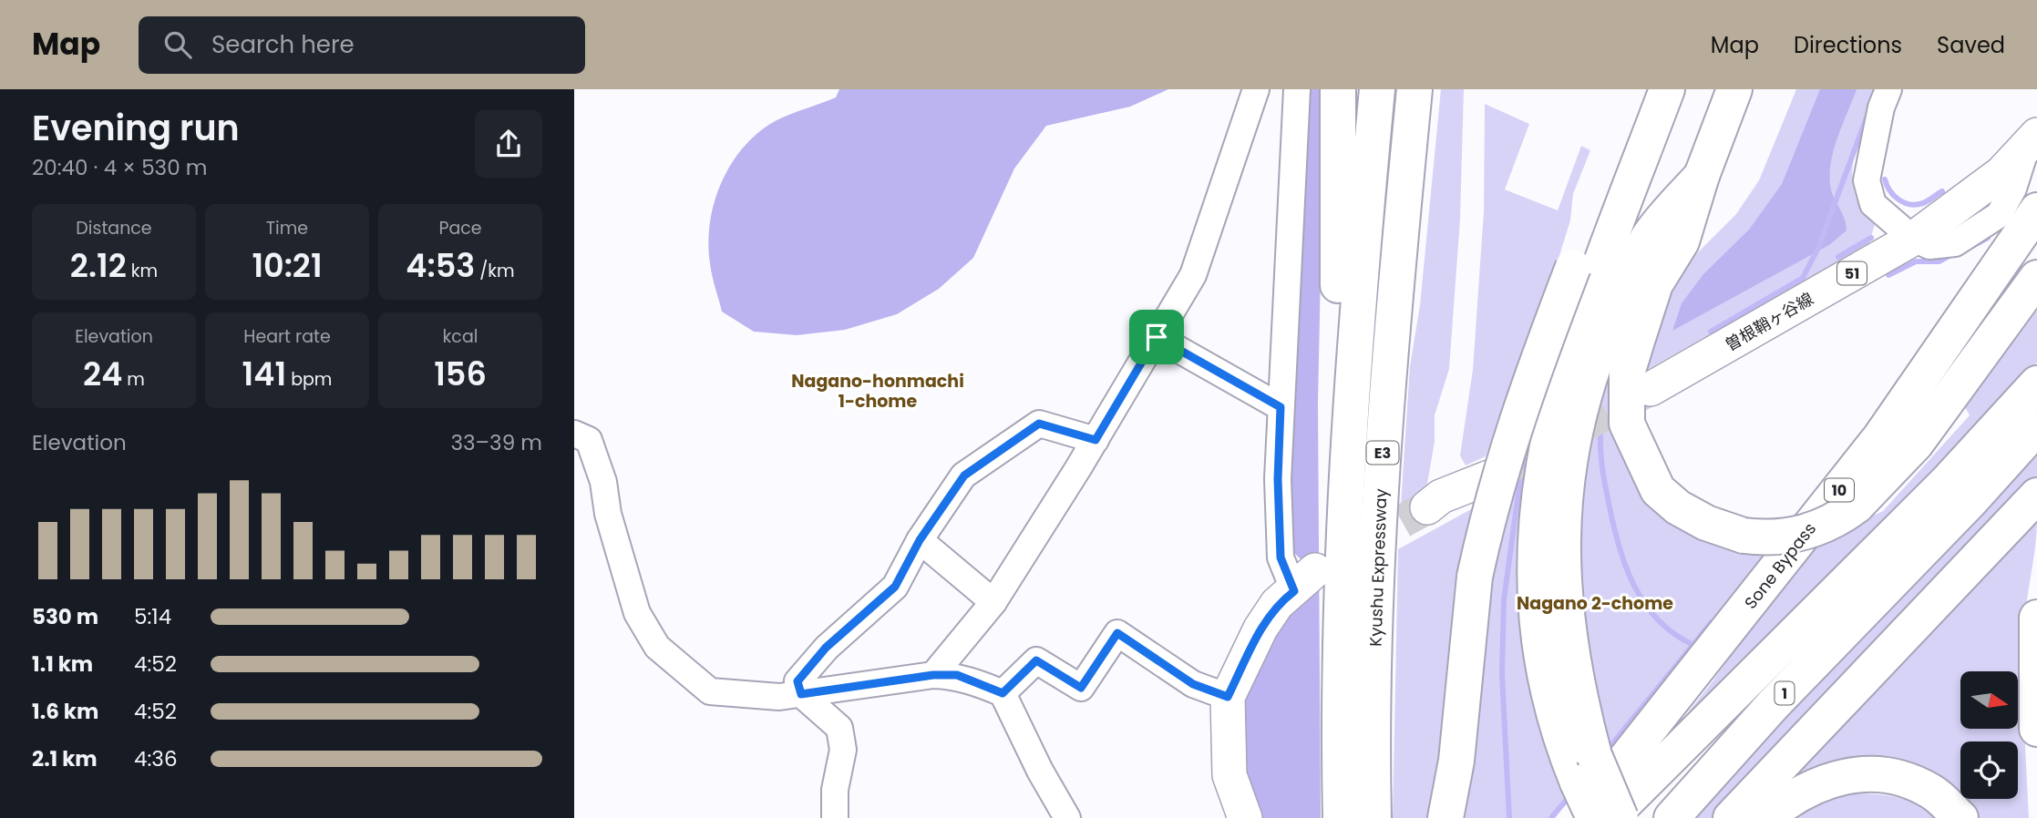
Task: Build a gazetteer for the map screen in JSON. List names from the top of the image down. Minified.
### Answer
{"streets":{"highway":["E3","10","Sone Bypass","Kyushu Expressway","1"],"main road":["51","曽根鞘ヶ谷線"]},"districts":["Nagano-honmachi 1-chome","Nagano 2-chome"],"north":"right","page":{"header":"Map","search":"Search here","nav":["Map","Directions","Saved"],"heading":["Evening run","20:40 · 4 × 530 m"],"stats":[["Distance","2.12 km"],["Time","10:21"],["Pace","4:53 /km"],["Elevation","24 m"],["Heart rate","141 bpm"],["kcal","156"]],"chart":["Elevation","33–39 m"],"list":[{"name":"530 m","note":"5:14"},{"name":"1.1 km","note":"4:52"},{"name":"1.6 km","note":"4:52"},{"name":"2.1 km","note":"4:36"}]}}
